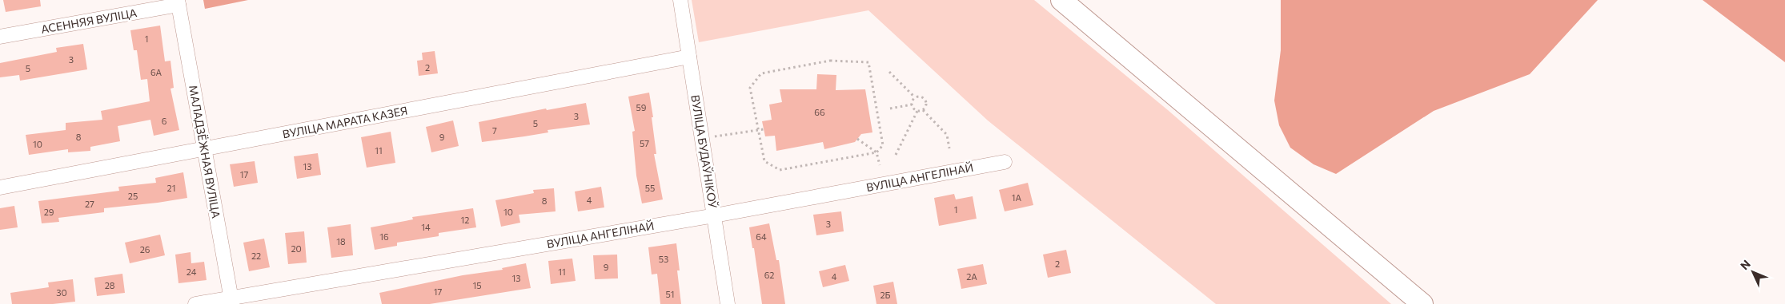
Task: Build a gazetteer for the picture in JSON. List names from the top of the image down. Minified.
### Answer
{"streets":{"street":["АСЕННЯЯ ВУЛІЦА","ВУЛІЦА МАРАТА КАЗЕЯ","МАЛАДЗЁЖНАЯ ВУЛІЦА","ВУЛІЦА БУДАЎНІКОЎ","ВУЛІЦА АНГЕЛІНАЙ"]},"crossings":[["АСЕННЯЯ ВУЛІЦА","МАЛАДЗЁЖНАЯ ВУЛІЦА"],["ВУЛІЦА МАРАТА КАЗЕЯ","МАЛАДЗЁЖНАЯ ВУЛІЦА"],["ВУЛІЦА МАРАТА КАЗЕЯ","ВУЛІЦА БУДАЎНІКОЎ"],["МАЛАДЗЁЖНАЯ ВУЛІЦА","ВУЛІЦА АНГЕЛІНАЙ"],["ВУЛІЦА БУДАЎНІКОЎ","ВУЛІЦА АНГЕЛІНАЙ"]],"house_numbers":["1","3","2","5","6А","59","66","3","6","5","7","8","9","57","10","11","13","17","21","55","25","1А","4","8","27","1","29","10","12","3","14","16","64","18","20","26","22","53","2","9","24","11","62","4","2А","13","28","15","17","30","51","2Б"],"north":"top left"}
